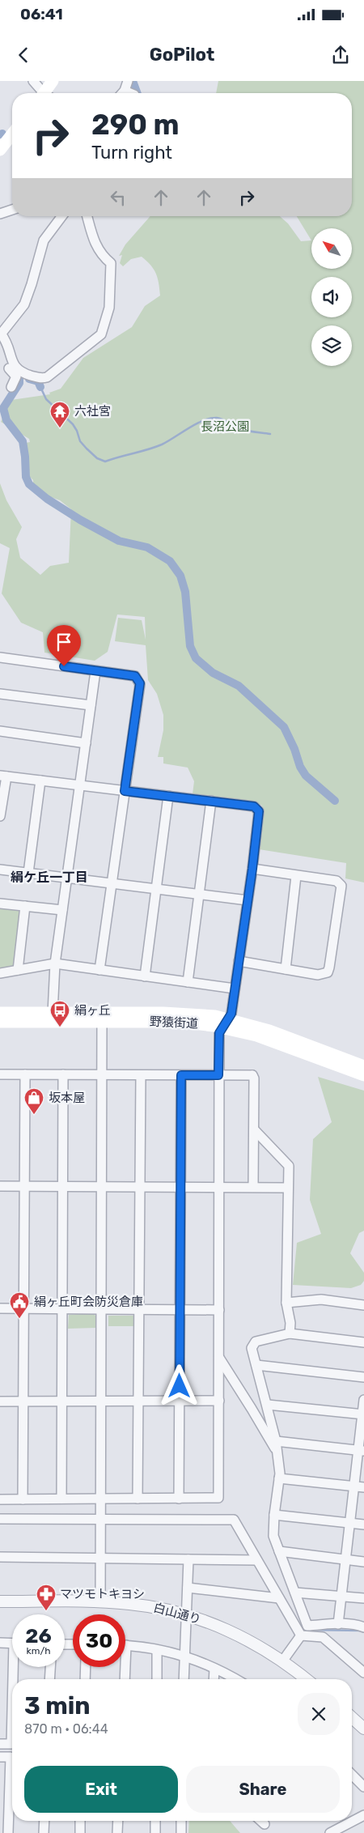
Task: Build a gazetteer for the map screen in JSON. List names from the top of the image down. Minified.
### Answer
{"streets":{"main road":["野猿街道"],"street":["白山通り"]},"districts":["絹ケ丘一丁目"],"parks":["長沼公園"],"places":{"temple":["六社宮"],"bus stop":["絹ヶ丘"],"shop":["坂本屋"],"public building":["絹ヶ丘町会防災倉庫"],"pharmacy":["マツモトキヨシ"]},"north":"top left","page":{"status":"06:41","header":"GoPilot","turn":["290 m","Turn right"],"speed":"26 km/h","limit":"30","heading":["3 min","870 m · 06:44"],"buttons":["Exit","Share"]}}
